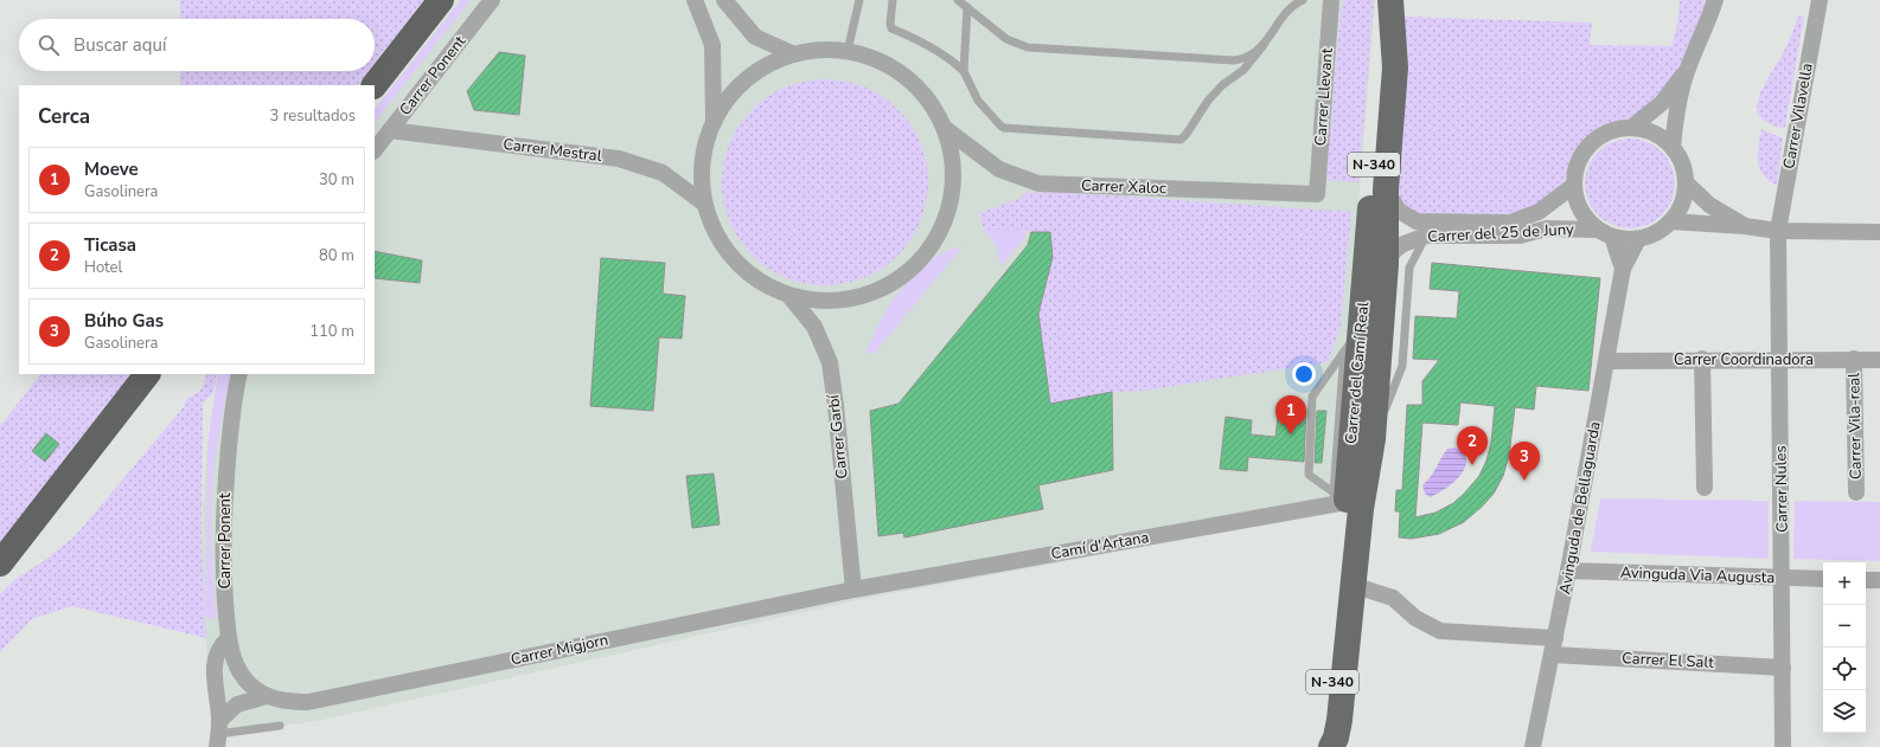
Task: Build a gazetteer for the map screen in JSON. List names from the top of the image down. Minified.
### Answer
{"streets":{"highway":["N-340","Carrer del Camí Real"],"street":["Carrer Ponent","Carrer Llevant","Carrer Vilavella","Carrer Mestral","Carrer Xaloc","Carrer del 25 de Juny","Carrer Coordinadora","Carrer Vila-real","Carrer Garbí","Carrer Nules","Avinguda de Bellaguarda","Camí d'Artana","Avinguda Via Augusta","Carrer Migjorn","Carrer El Salt"]},"crossings":[["Carrer Ponent","Carrer Mestral"],["Carrer Ponent","Carrer Migjorn"],["Carrer Llevant","Carrer Xaloc"],["Carrer Vilavella","Carrer Nules"],["Carrer del 25 de Juny","Avinguda de Bellaguarda"],["Carrer Coordinadora","Carrer Vila-real"],["Carrer Coordinadora","Carrer Nules"],["Carrer Coordinadora","Avinguda de Bellaguarda"],["Carrer del Camí Real","Camí d'Artana"],["Carrer Garbí","Camí d'Artana"],["Carrer Garbí","Carrer Migjorn"],["Carrer Nules","Avinguda Via Augusta"],["Carrer Nules","Carrer El Salt"],["Avinguda de Bellaguarda","Avinguda Via Augusta"],["Avinguda de Bellaguarda","Carrer El Salt"],["Camí d'Artana","Carrer Migjorn"]],"page":{"search":"Buscar aquí","heading":["Cerca","3 resultados"],"list":[{"mark":"1","name":"Moeve","note":"Gasolinera","value":"30 m"},{"mark":"2","name":"Ticasa","note":"Hotel","value":"80 m"},{"mark":"3","name":"Búho Gas","note":"Gasolinera","value":"110 m"}],"pins":["1","2","3"],"map_buttons":["+","−"]}}
